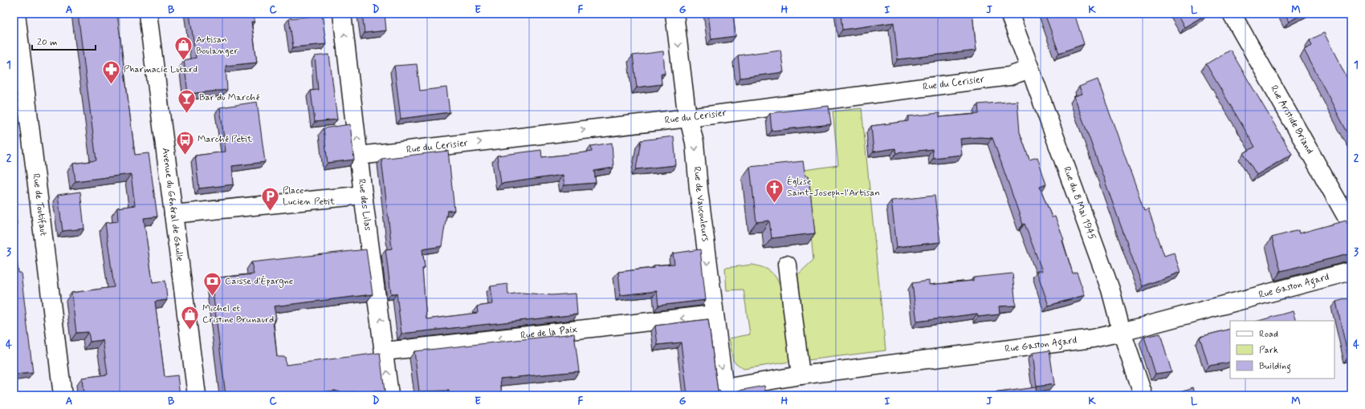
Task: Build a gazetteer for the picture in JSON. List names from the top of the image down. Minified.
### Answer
{"streets":{"street":["Rue du Cerisier","Rue Aristide Briand","Rue du 8 Mai 1945","Rue de Toutifaut","Avenue du Général de Gaulle","Rue des Lilas","Rue de Vaucouleurs","Rue Gaston Agard","Rue de la Paix"]},"crossings":[["Rue du Cerisier","Rue du 8 Mai 1945"],["Rue du Cerisier","Rue des Lilas"],["Rue du Cerisier","Rue de Vaucouleurs"],["Rue du 8 Mai 1945","Rue Gaston Agard"],["Rue des Lilas","Rue de la Paix"],["Rue de Vaucouleurs","Rue Gaston Agard"],["Rue de Vaucouleurs","Rue de la Paix"]],"one_way":["Rue du Cerisier","Rue des Lilas","Rue de Vaucouleurs","Rue de la Paix"],"places":{"shop":["Artisan Boulanger","Michel et Cristine Brunaurd"],"pharmacy":["Pharmacie Lutard"],"bar":["Bar du Marché"],"bus stop":["Marché Petit"],"church":["Église Saint-Joseph-l'Artisan"],"parking":["Place Lucien Petit"],"bank":["Caisse d'Épargne"]},"legend":["Road","Park","Building"],"scale_bar":"20 m","grid":{"columns":["A","B","C","D","E","F","G","H","I","J","K","L","M"],"rows":["1","2","3","4"]}}
